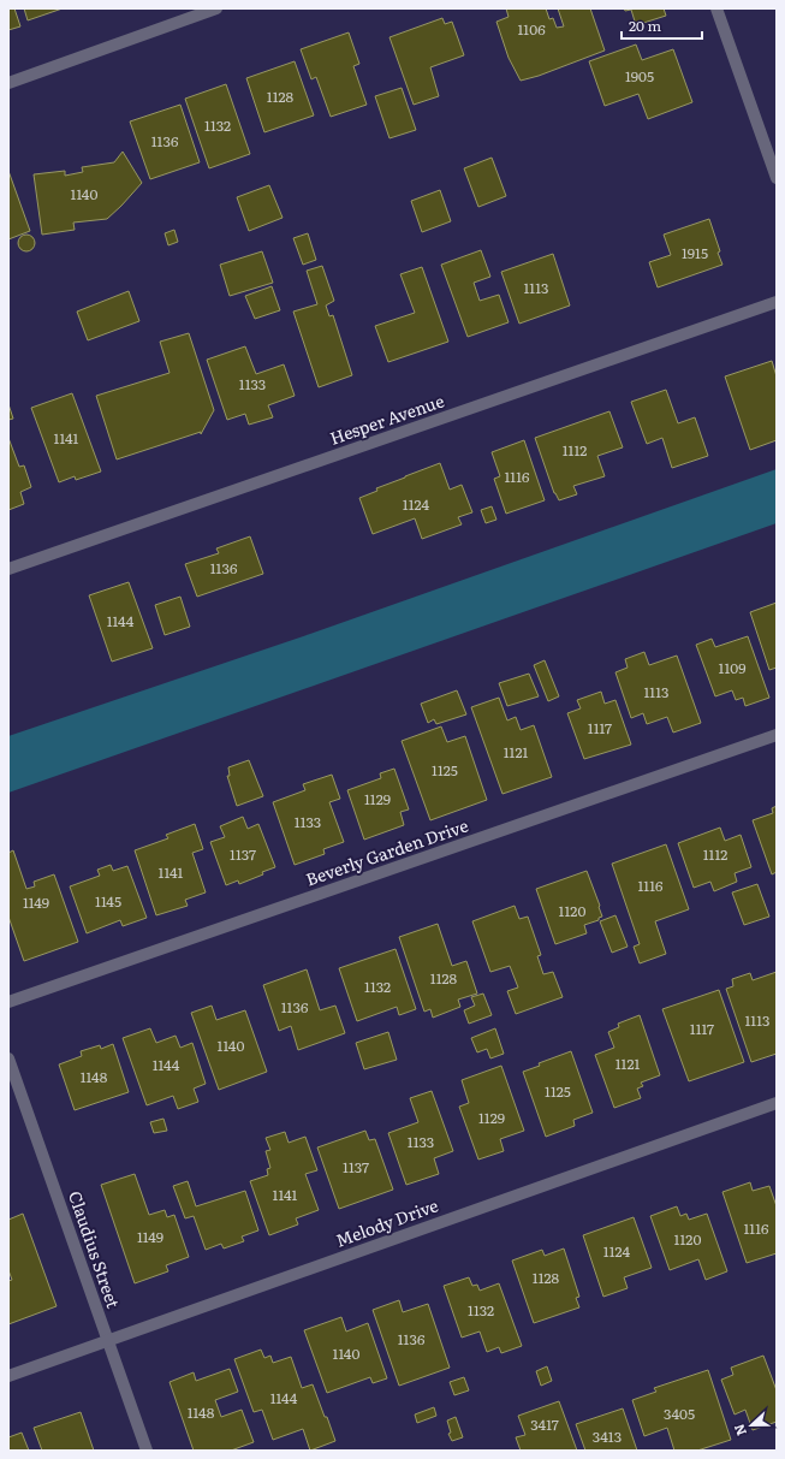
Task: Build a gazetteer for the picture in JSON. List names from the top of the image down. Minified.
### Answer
{"streets":{"street":["Hesper Avenue","Beverly Garden Drive","Melody Drive","Claudius Street"]},"crossings":[["Melody Drive","Claudius Street"]],"house_numbers":["1106","1905","1128","1132","1136","1140","1915","1113","1133","1141","1112","1116","1124","1136","1144","1109","1113","1117","1121","1125","1129","1133","1137","1112","1141","1116","1145","1149","1120","1128","1132","1136","1113","1117","1140","1121","1144","1148","1125","1129","1133","1137","1141","1116","1149","1120","1124","1128","1132","1136","1140","1144","1148","3405","3417","3413"],"scale_bar":"20 m","north":"left"}
